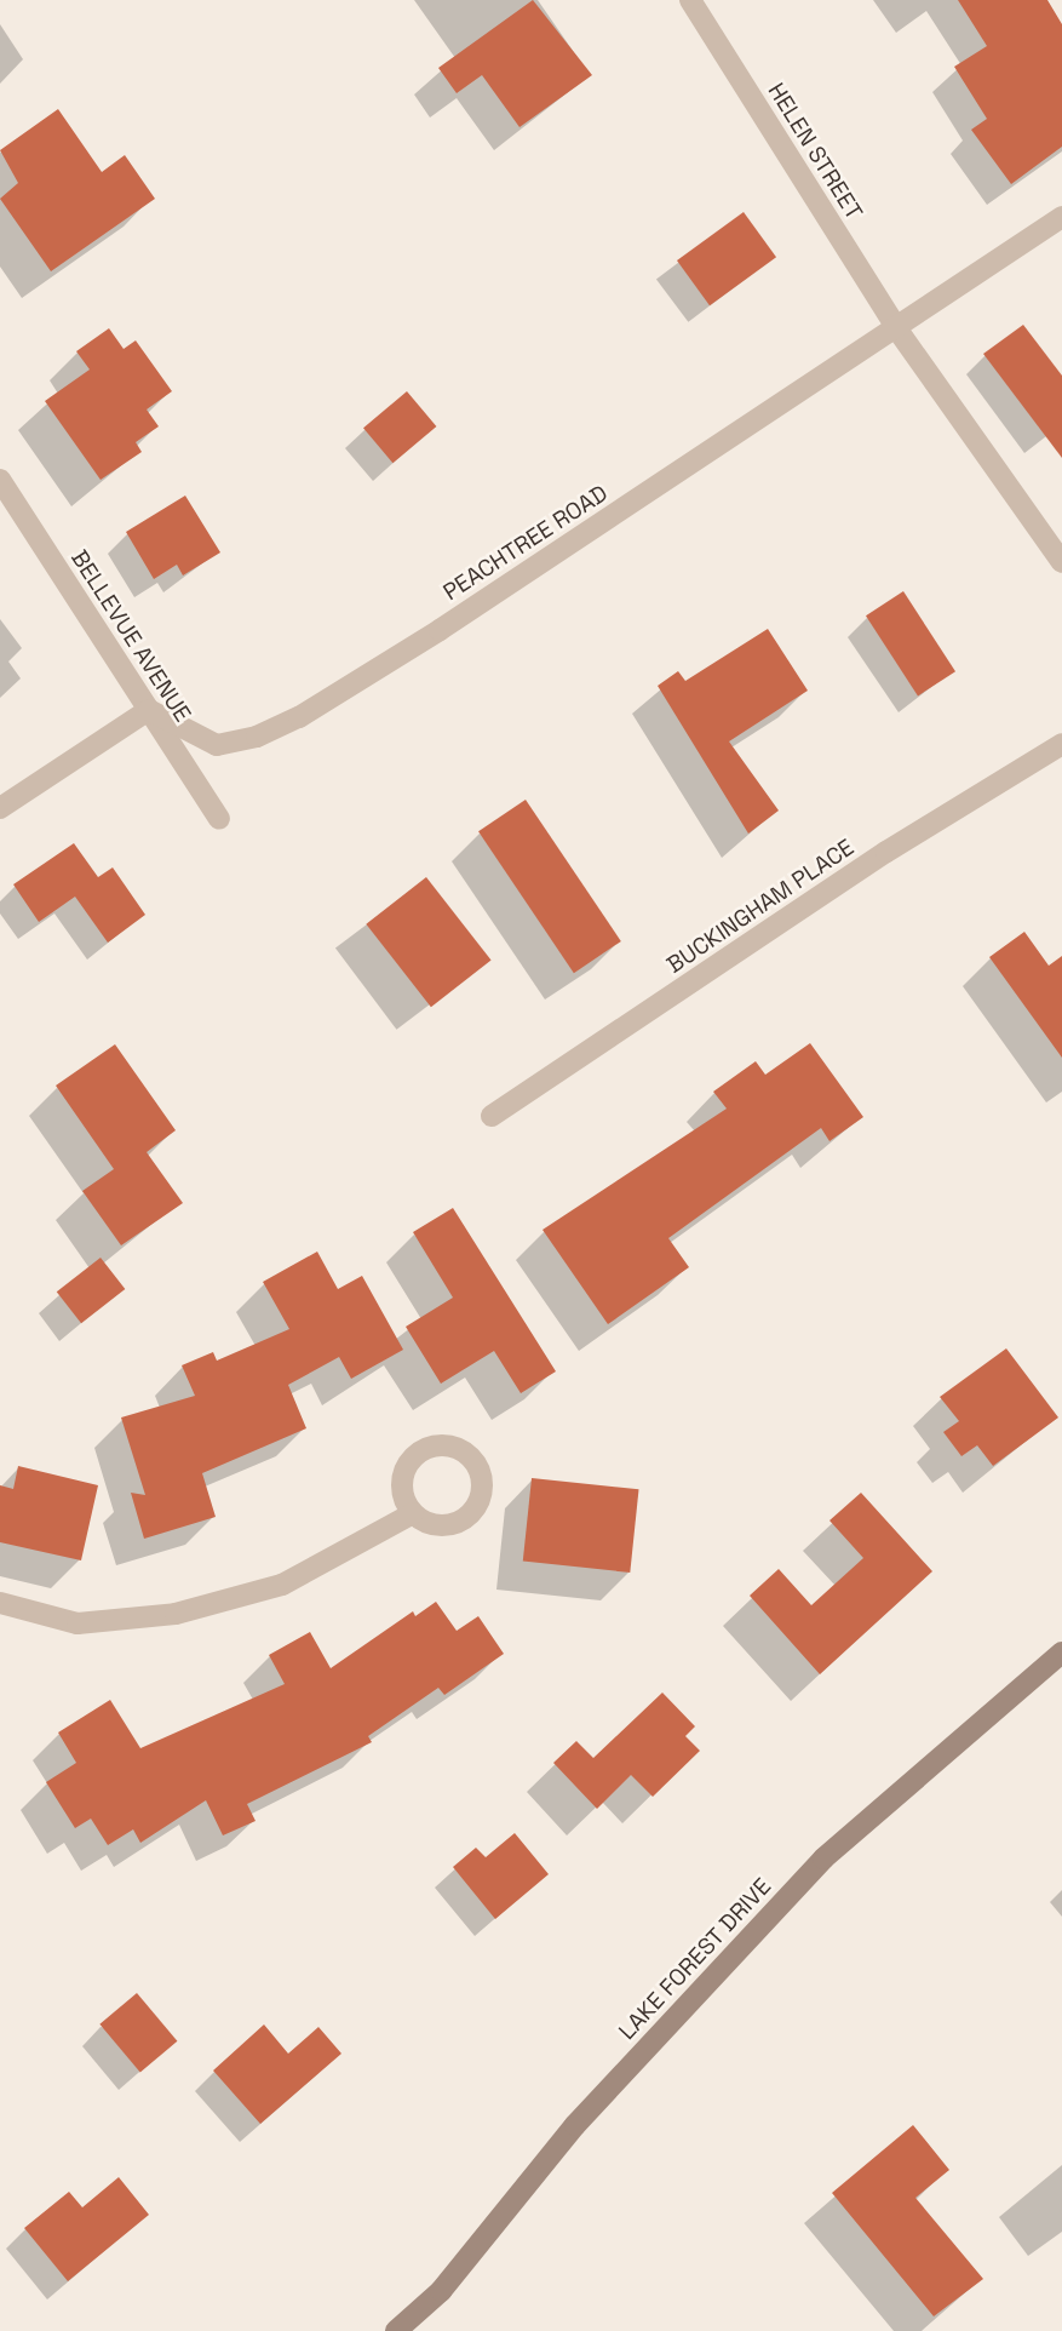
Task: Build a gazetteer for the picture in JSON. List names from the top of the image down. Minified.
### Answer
{"streets":{"street":["HELEN STREET","PEACHTREE ROAD","BELLEVUE AVENUE","BUCKINGHAM PLACE","LAKE FOREST DRIVE"]},"crossings":[["HELEN STREET","PEACHTREE ROAD"],["PEACHTREE ROAD","BELLEVUE AVENUE"]]}
